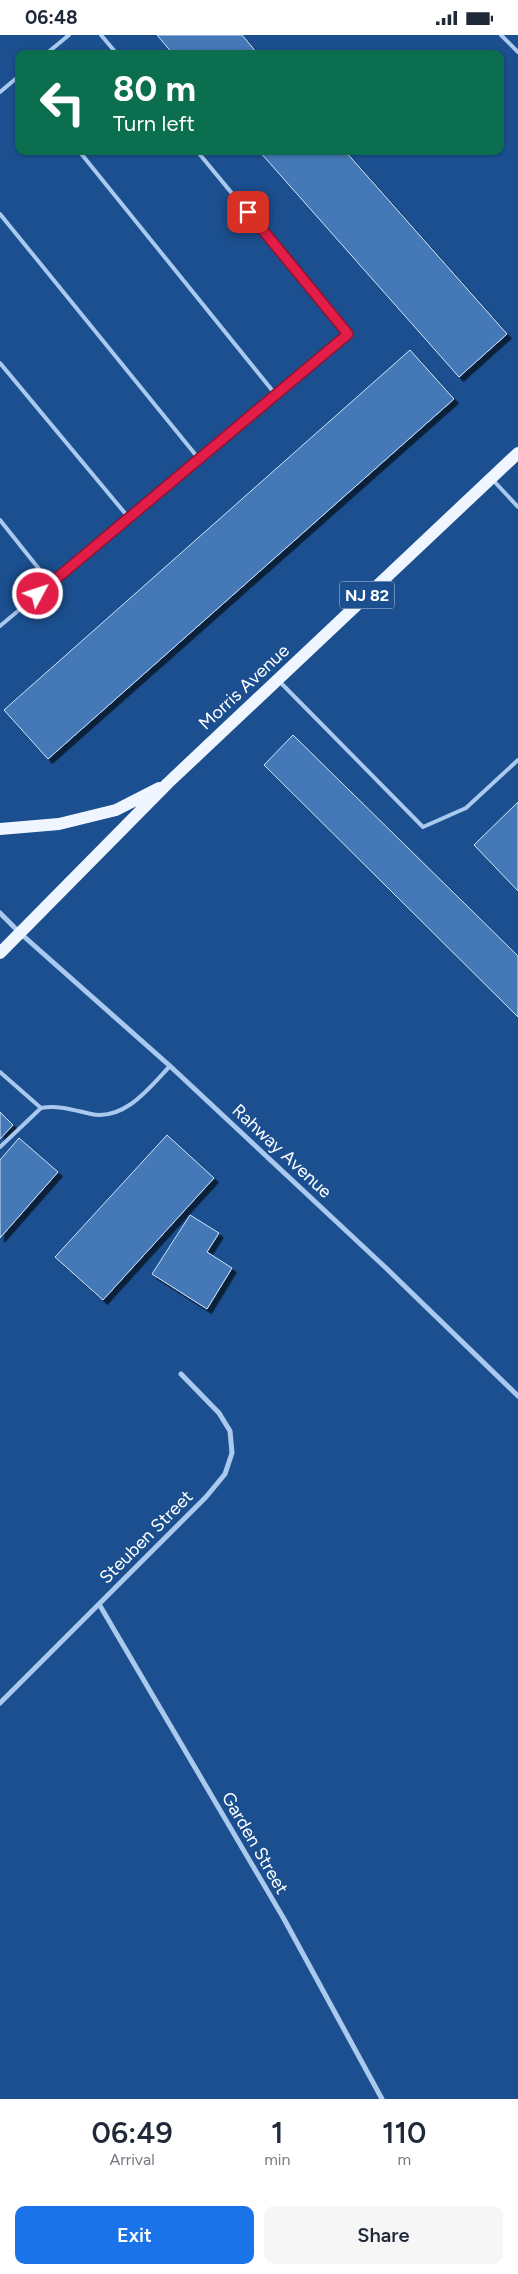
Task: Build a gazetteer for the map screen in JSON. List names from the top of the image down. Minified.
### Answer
{"streets":{"main road":["NJ 82","Morris Avenue"],"street":["Rahway Avenue","Steuben Street","Garden Street"]},"crossings":[["Morris Avenue","Rahway Avenue"],["Steuben Street","Garden Street"]],"page":{"status":"06:48","turn":["80 m","Turn left"],"eta":["06:49","Arrival","1","min","110","m"],"buttons":["Exit","Share"]}}
